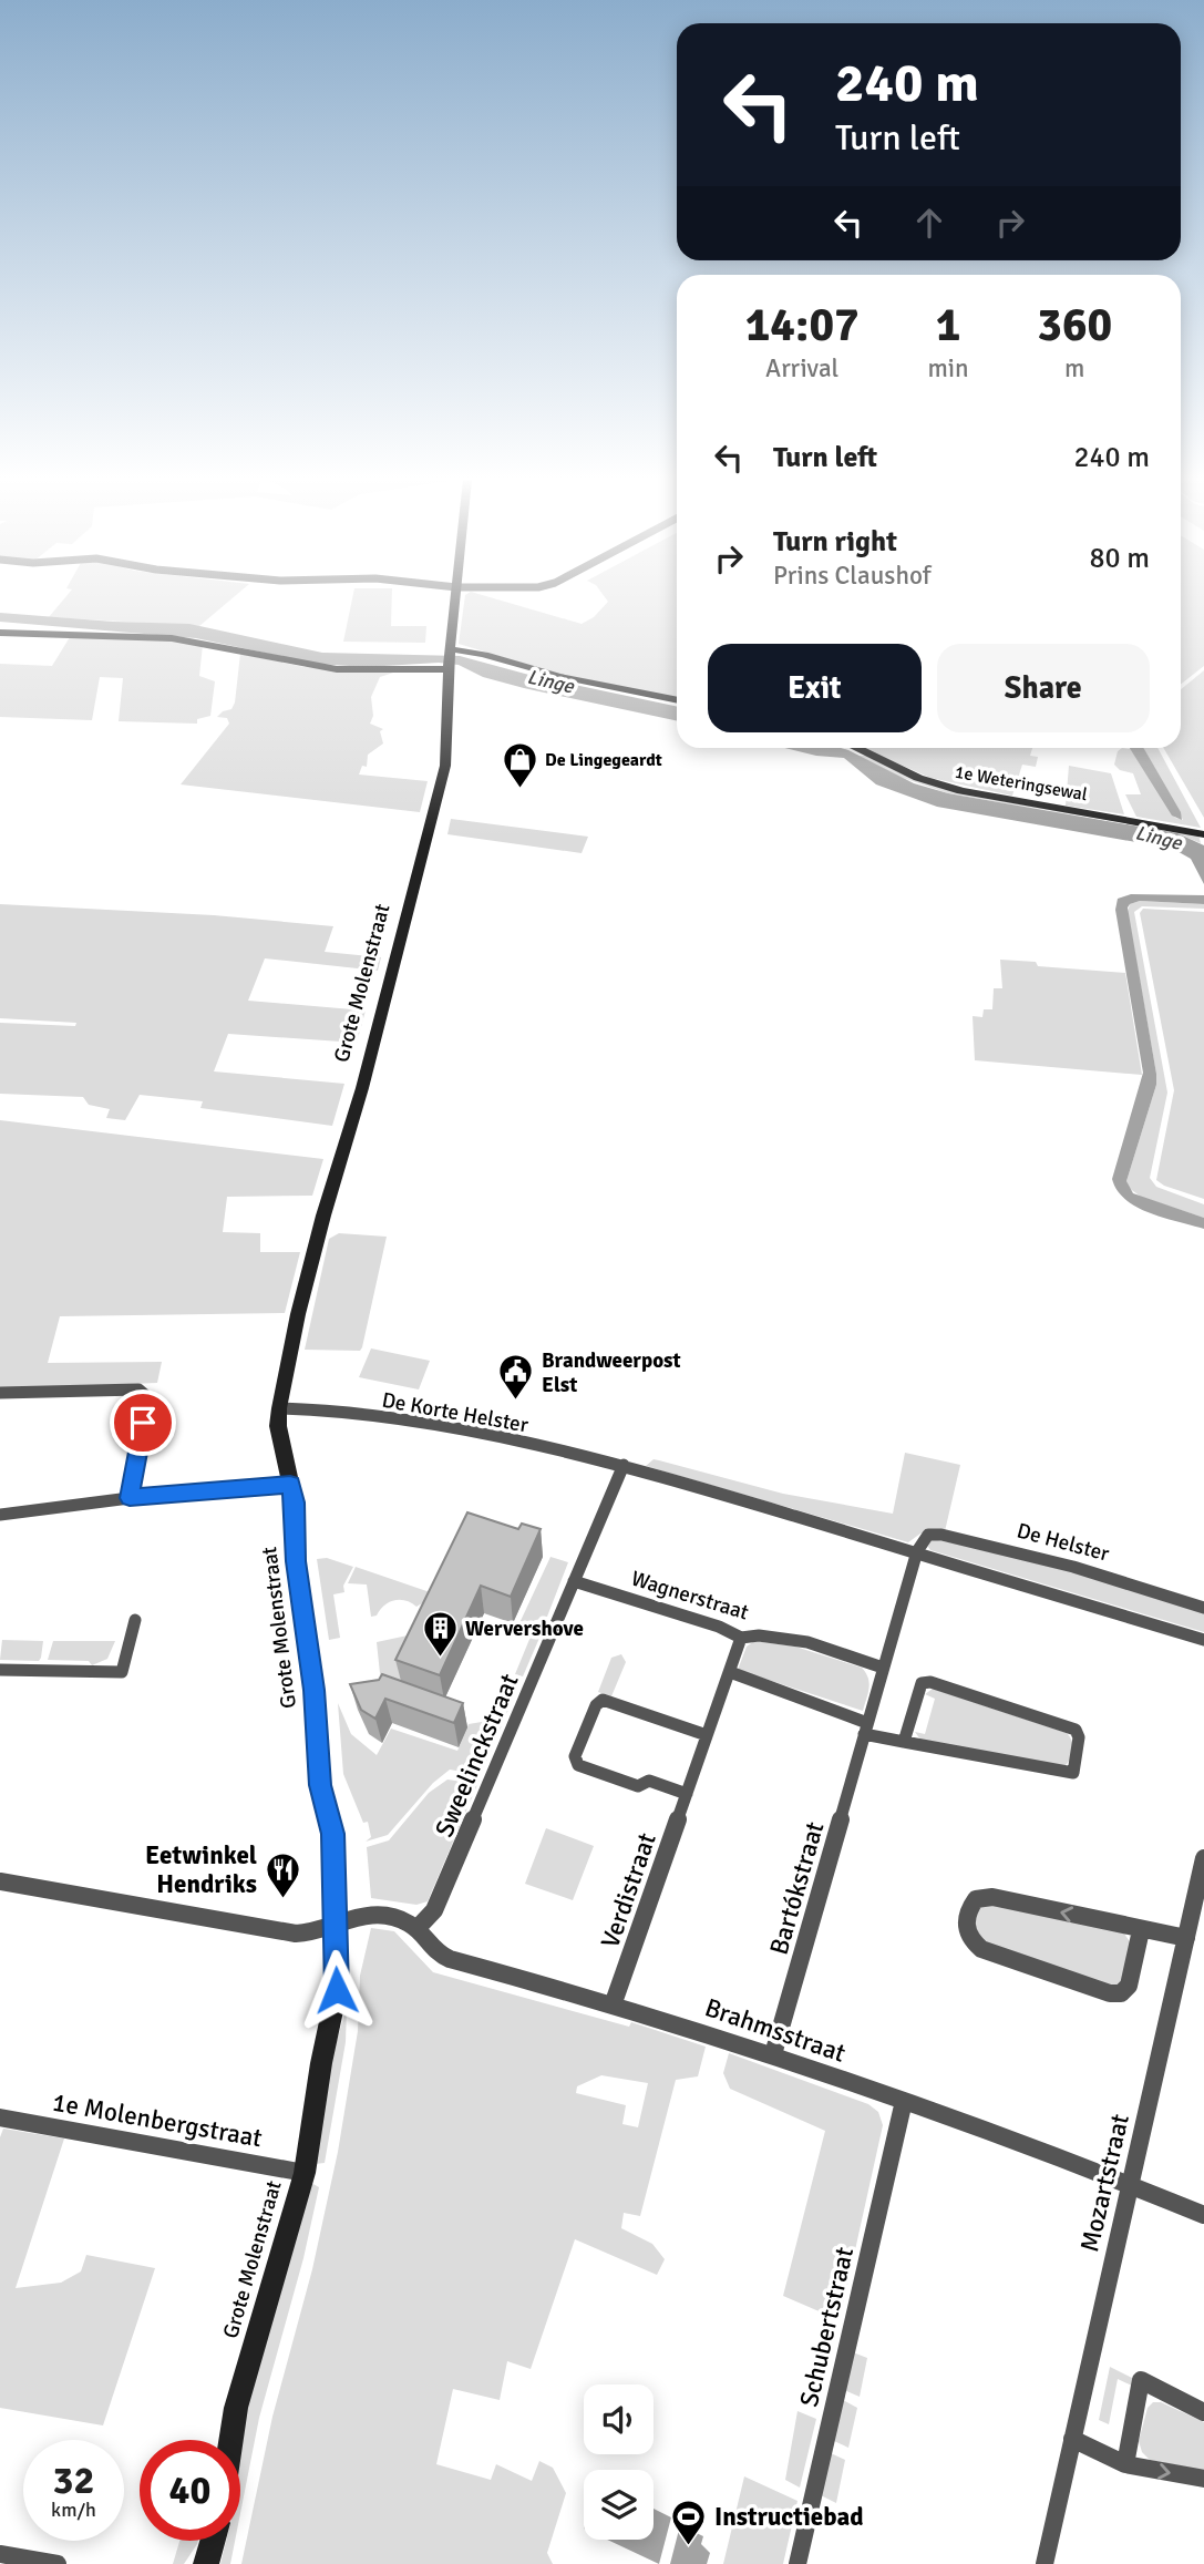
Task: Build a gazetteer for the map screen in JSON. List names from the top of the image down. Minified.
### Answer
{"streets":{"street":["1e Weteringsewal","Grote Molenstraat","De Korte Helster","De Helster","Wagnerstraat","Sweelinckstraat","Bartókstraat","Verdistraat","Brahmsstraat","1e Molenbergstraat","Mozartstraat","Schubertstraat"]},"crossings":[["Grote Molenstraat","De Korte Helster"],["Grote Molenstraat","Brahmsstraat"],["Grote Molenstraat","1e Molenbergstraat"],["De Korte Helster","Sweelinckstraat"],["De Helster","Bartókstraat"],["Wagnerstraat","Sweelinckstraat"],["Wagnerstraat","Bartókstraat"],["Wagnerstraat","Verdistraat"],["Sweelinckstraat","Brahmsstraat"],["Bartókstraat","Brahmsstraat"],["Verdistraat","Brahmsstraat"],["Brahmsstraat","Mozartstraat"],["Brahmsstraat","Schubertstraat"]],"water":["Linge"],"places":{"shop":["De Lingegeardt"],"public building":["Brandweerpost Elst"],"building":["Wervershove"],"restaurant":["Eetwinkel Hendriks"],"sports":["Instructiebad"]},"page":{"turn":["240 m","Turn left"],"eta":["14:07","Arrival","1","min","360","m"],"list":[{"name":"Turn left","value":"240 m"},{"name":"Turn right","note":"Prins Claushof","value":"80 m"}],"buttons":["Exit","Share"],"speed":"32 km/h","limit":"40"}}
